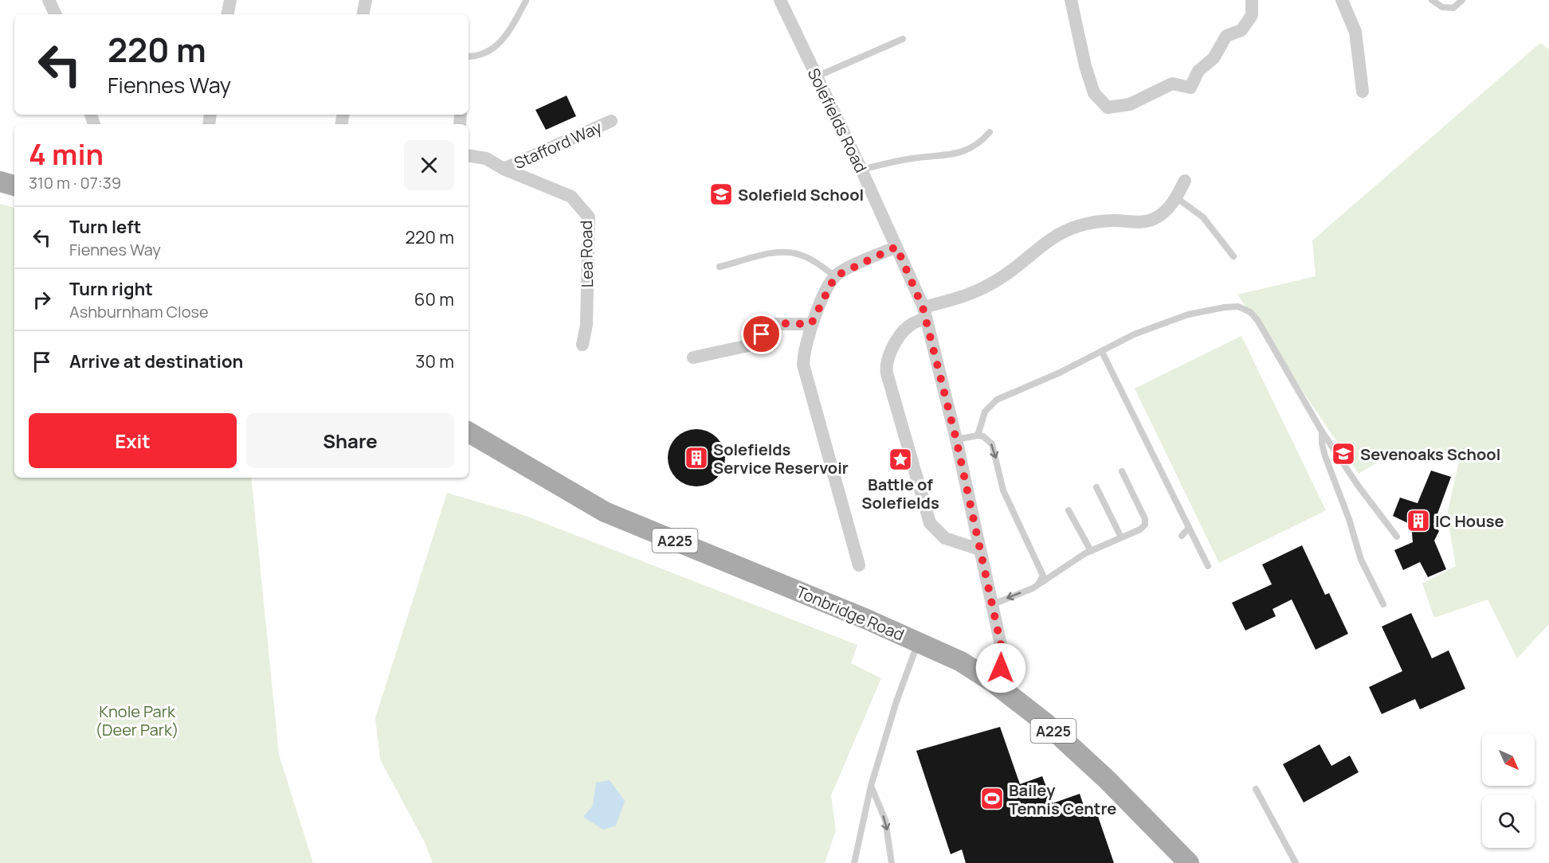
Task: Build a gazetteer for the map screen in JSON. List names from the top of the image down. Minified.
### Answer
{"streets":{"main road":["A225","Tonbridge Road"],"street":["Solefields Road","Stafford Way","Lea Road"]},"crossings":[["Solefields Road","Tonbridge Road"],["Stafford Way","Lea Road"]],"parks":["Knole Park (Deer Park)"],"places":{"school or university":["Solefield School","Sevenoaks School"],"building":["Solefields Service Reservoir","IC House"],"place":["Battle of Solefields"],"sports":["Bailey Tennis Centre"]},"north":"bottom right","page":{"turn":["220 m","Fiennes Way"],"heading":["4 min","310 m · 07:39"],"list":[{"name":"Turn left","note":"Fiennes Way","value":"220 m"},{"name":"Turn right","note":"Ashburnham Close","value":"60 m"},{"name":"Arrive at destination","value":"30 m"}],"buttons":["Exit","Share"]}}
